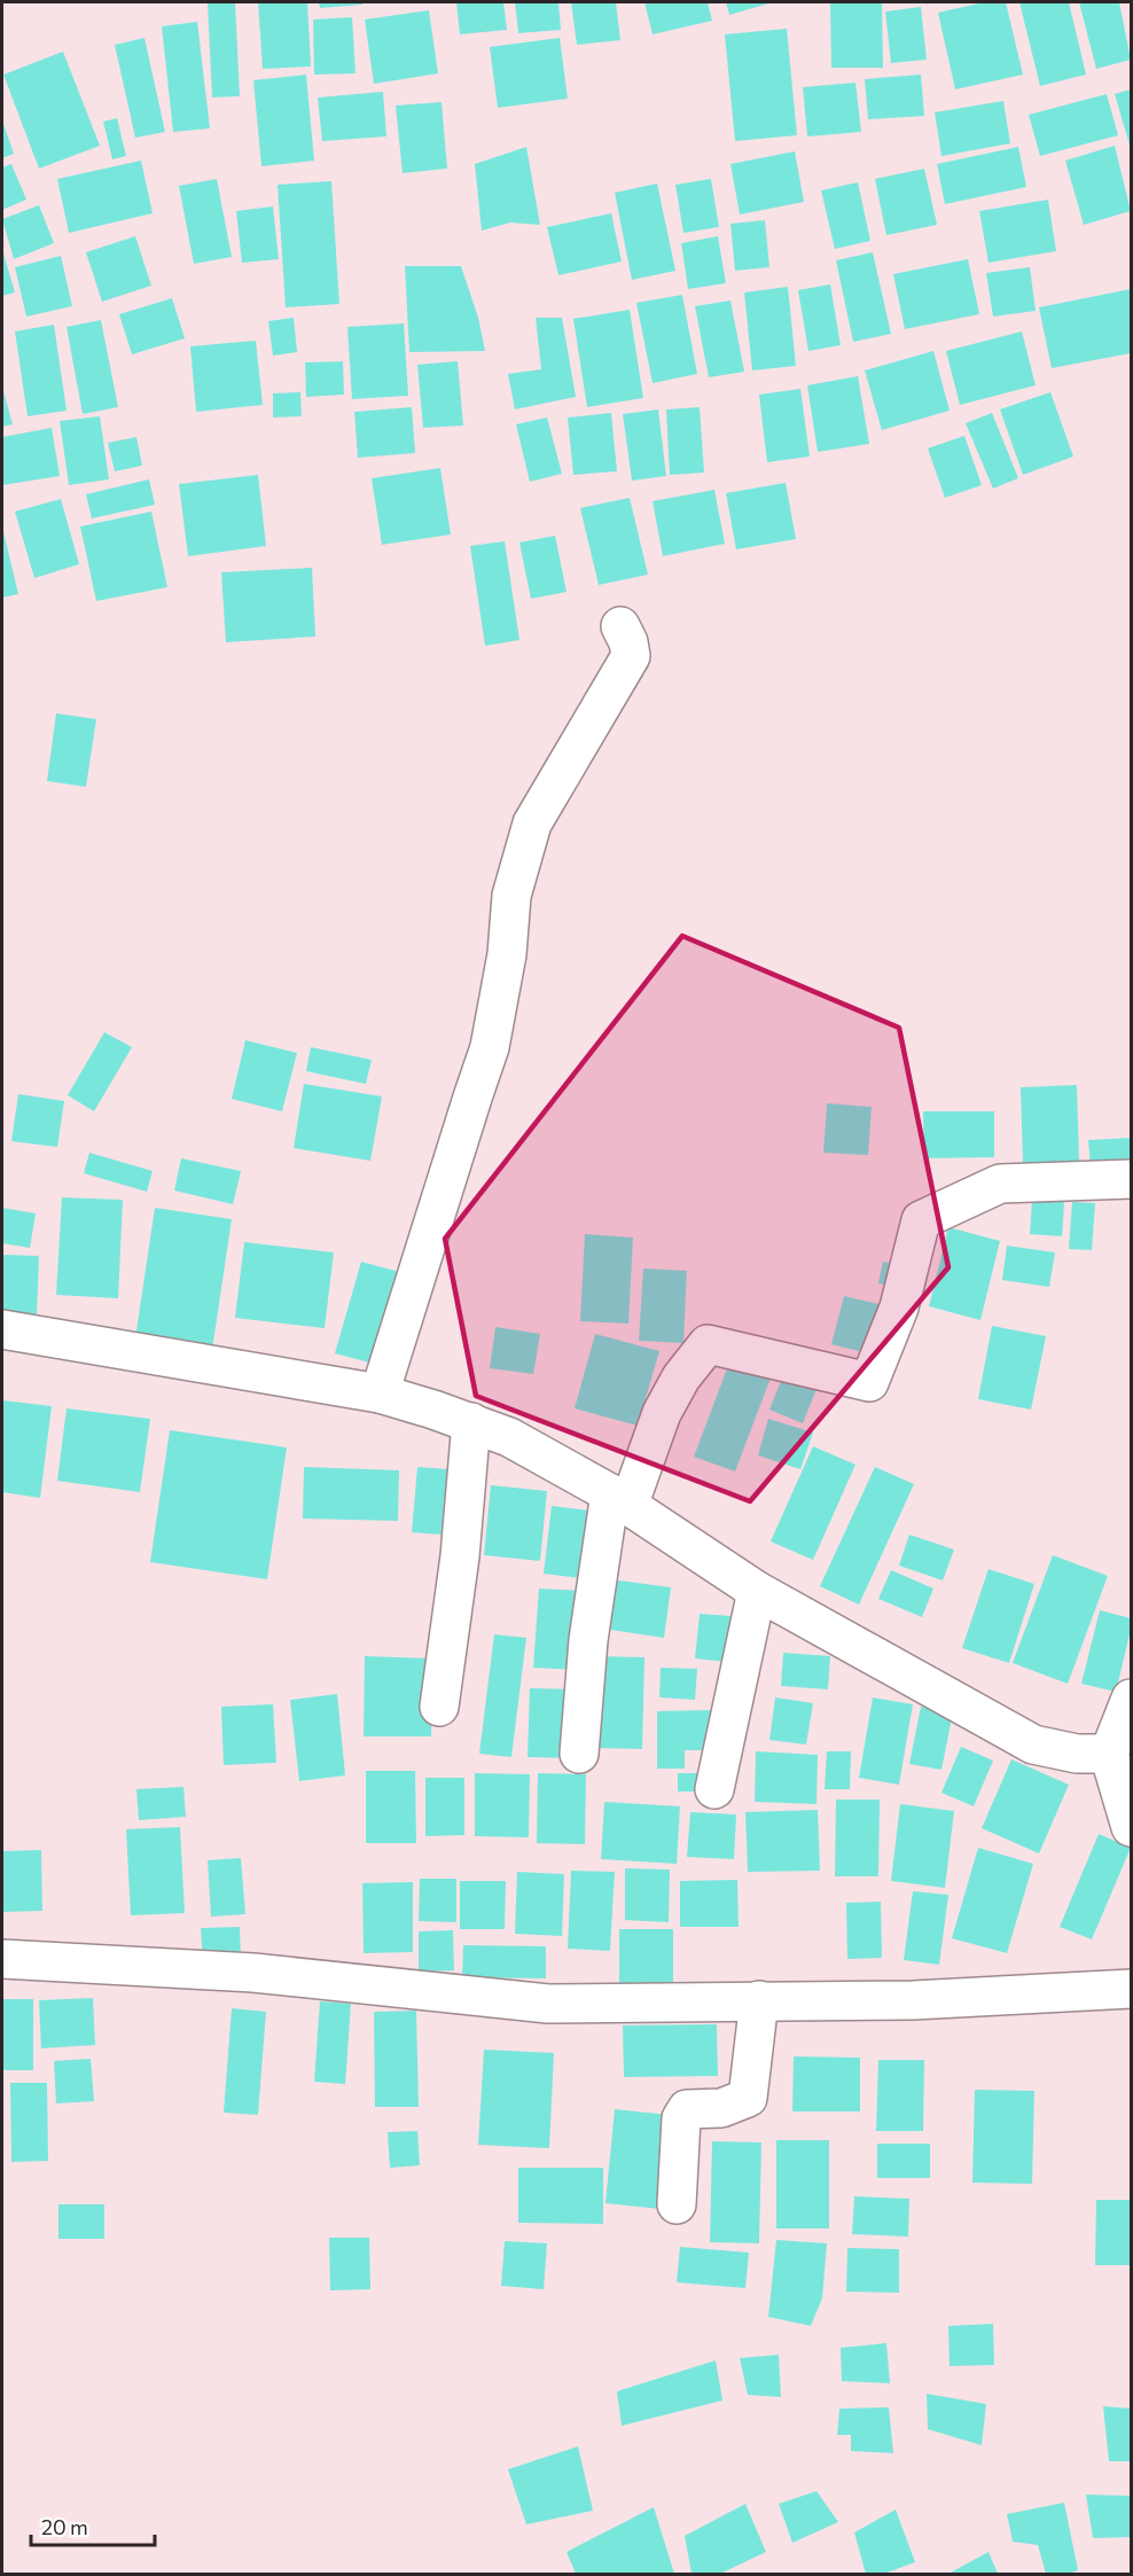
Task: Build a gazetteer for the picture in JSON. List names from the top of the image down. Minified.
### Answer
{"scale_bar":"20 m"}
